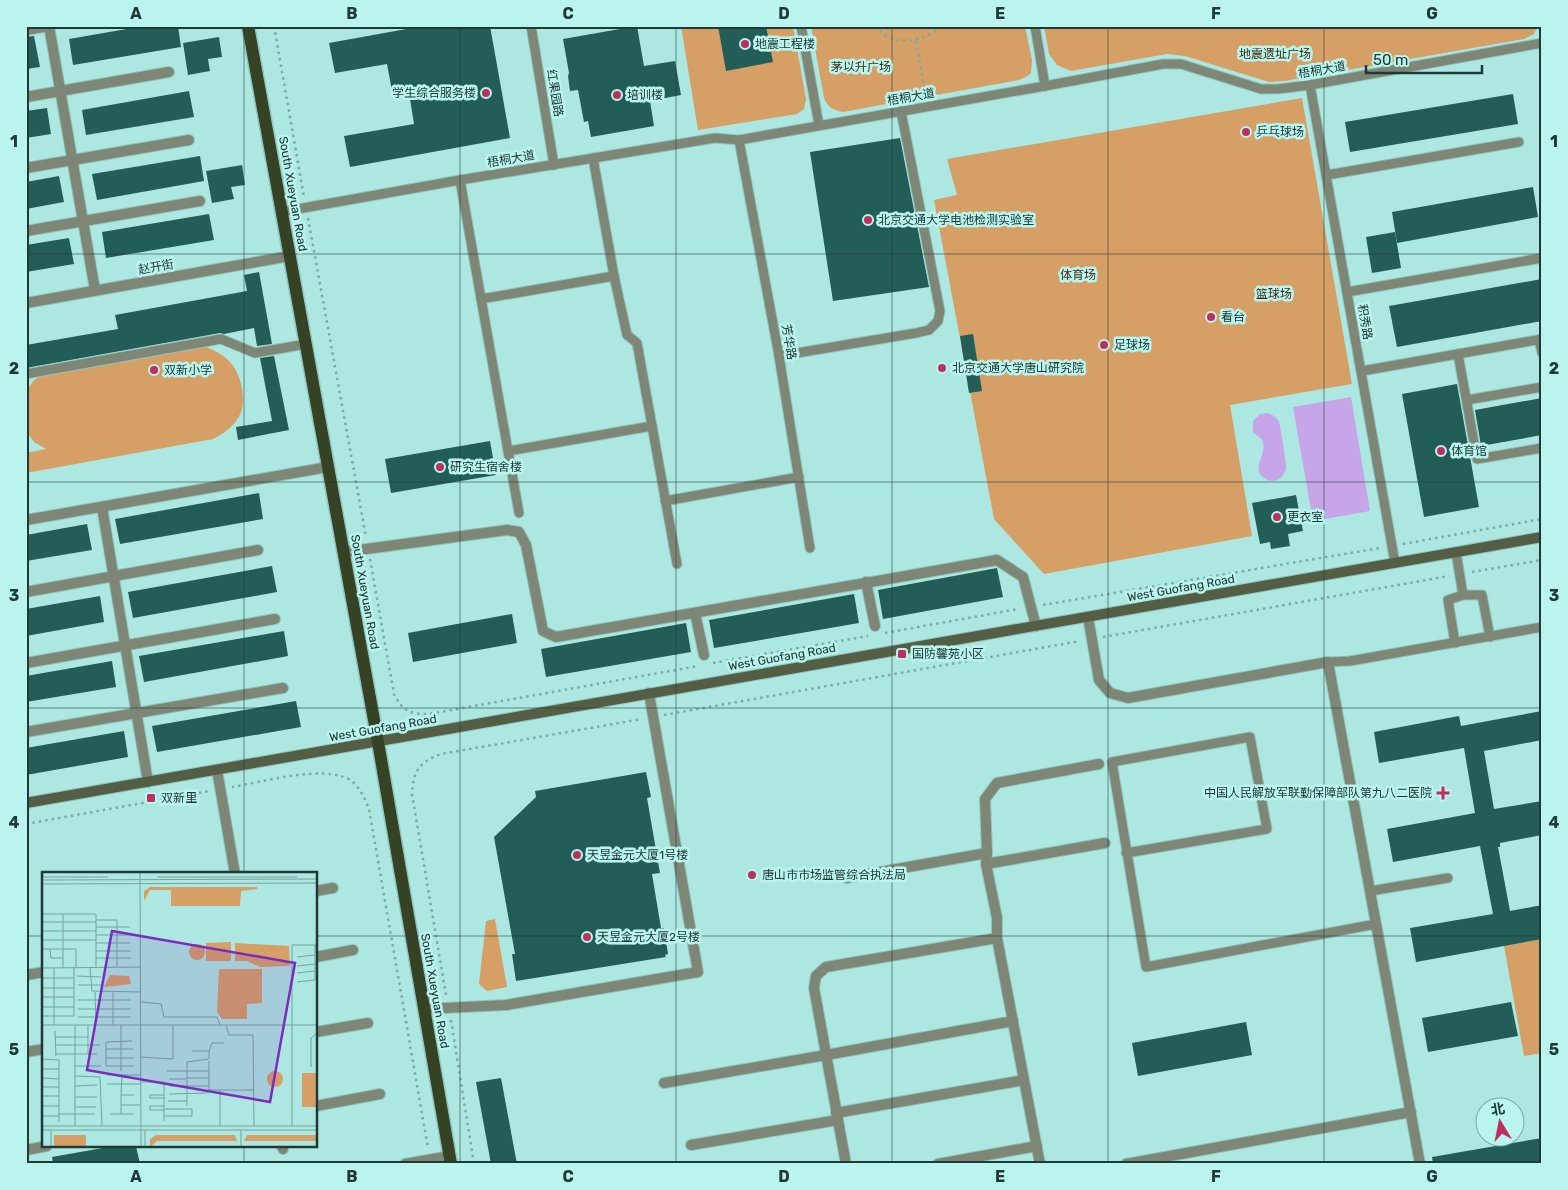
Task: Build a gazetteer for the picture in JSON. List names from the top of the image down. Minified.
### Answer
{"streets":{"main road":["South Xueyuan Road"],"street":["赵开街","West Guofang Road"],"lane":["梧桐大道","红果园路","积秀路","芳华路"]},"crossings":[["梧桐大道","红果园路"],["梧桐大道","South Xueyuan Road"],["梧桐大道","积秀路"],["梧桐大道","芳华路"],["South Xueyuan Road","赵开街"],["South Xueyuan Road","West Guofang Road"],["积秀路","West Guofang Road"]],"parks":["地震遗址广场","茅以升广场","体育场","篮球场"],"places":{"other":["地震工程楼","学生综合服务楼","培训楼","乒乓球场","北京交通大学电池检测实验室","看台","足球场","北京交通大学唐山研究院","双新小学","体育馆","研究生宿舍楼","更衣室","天昱金元大厦1号楼","唐山市市场监管综合执法局","天昱金元大厦2号楼"],"transit":["国防馨苑小区","双新里"],"health":["中国人民解放军联勤保障部队第九八二医院"]},"scale_bar":"50 m","north":"top","grid":{"columns":["A","B","C","D","E","F","G"],"rows":["1","2","3","4","5"]}}
